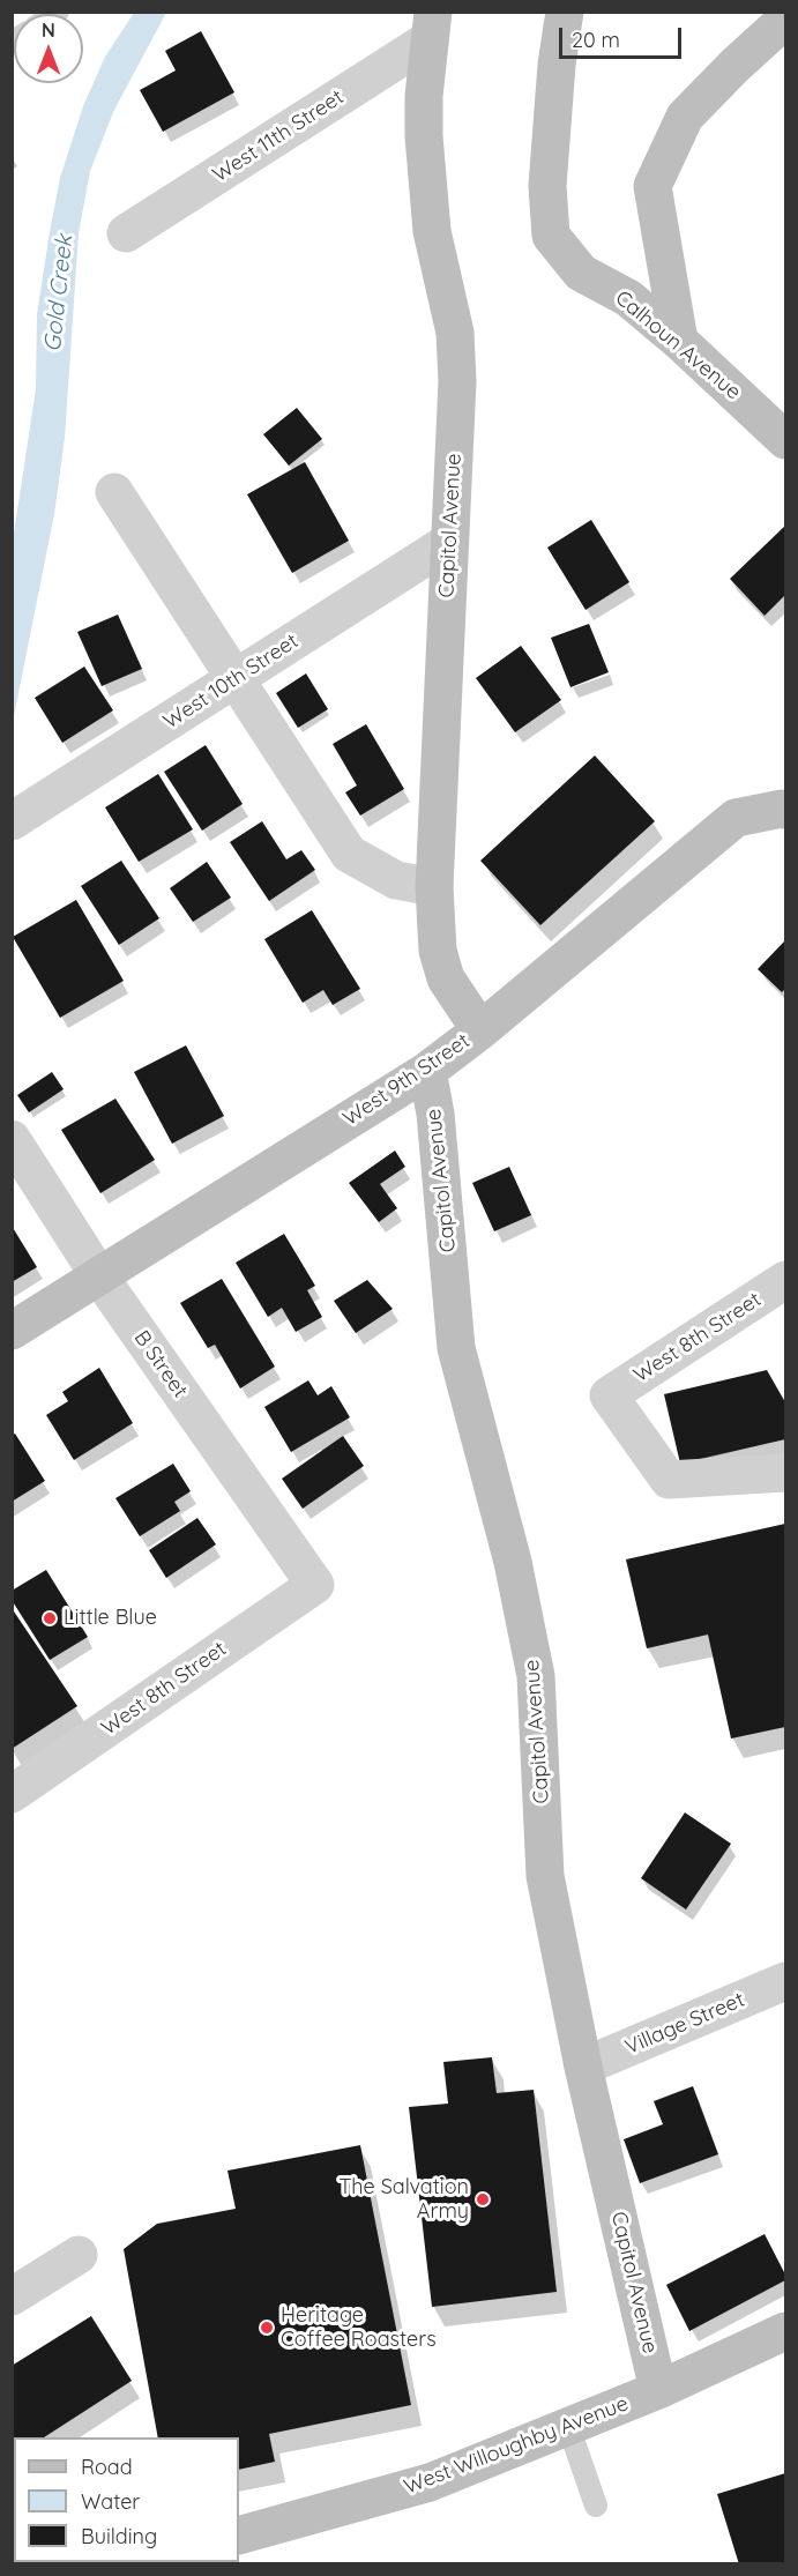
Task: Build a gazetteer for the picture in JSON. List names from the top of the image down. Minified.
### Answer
{"streets":{"street":["West 11th Street","Calhoun Avenue","Capitol Avenue","West 10th Street","West 9th Street","West 8th Street","B Street","Village Street","West Willoughby Avenue"]},"crossings":[["West 11th Street","Capitol Avenue"],["Capitol Avenue","West 10th Street"],["Capitol Avenue","West 9th Street"],["Capitol Avenue","Village Street"],["Capitol Avenue","West Willoughby Avenue"],["West 9th Street","B Street"],["West 8th Street","B Street"]],"water":["Gold Creek"],"places":["Little Blue","The Salvation Army","Heritage Coffee Roasters"],"legend":["Road","Water","Building"],"scale_bar":"20 m","north":"top"}
